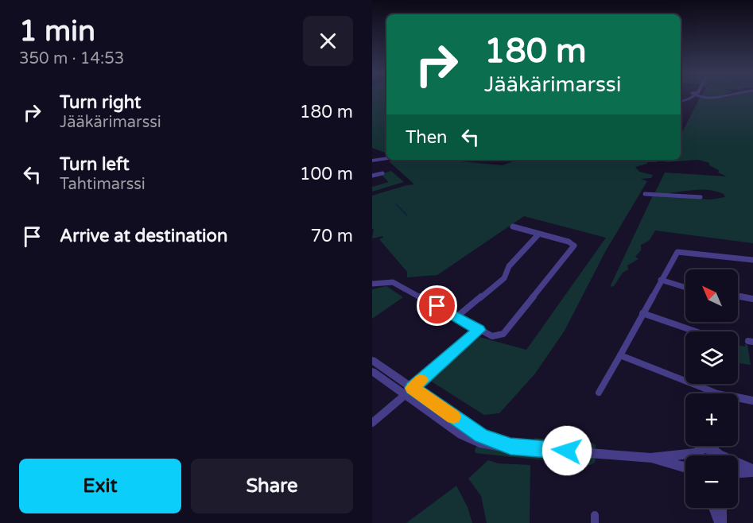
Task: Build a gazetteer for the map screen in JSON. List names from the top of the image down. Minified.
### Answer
{"north":"top left","page":{"heading":["1 min","350 m · 14:53"],"turn":["180 m","Jääkärimarssi"],"list":[{"name":"Turn right","note":"Jääkärimarssi","value":"180 m"},{"name":"Turn left","note":"Tahtimarssi","value":"100 m"},{"name":"Arrive at destination","value":"70 m"}],"then":"Then","map_buttons":["+","−"],"buttons":["Exit","Share"]}}
